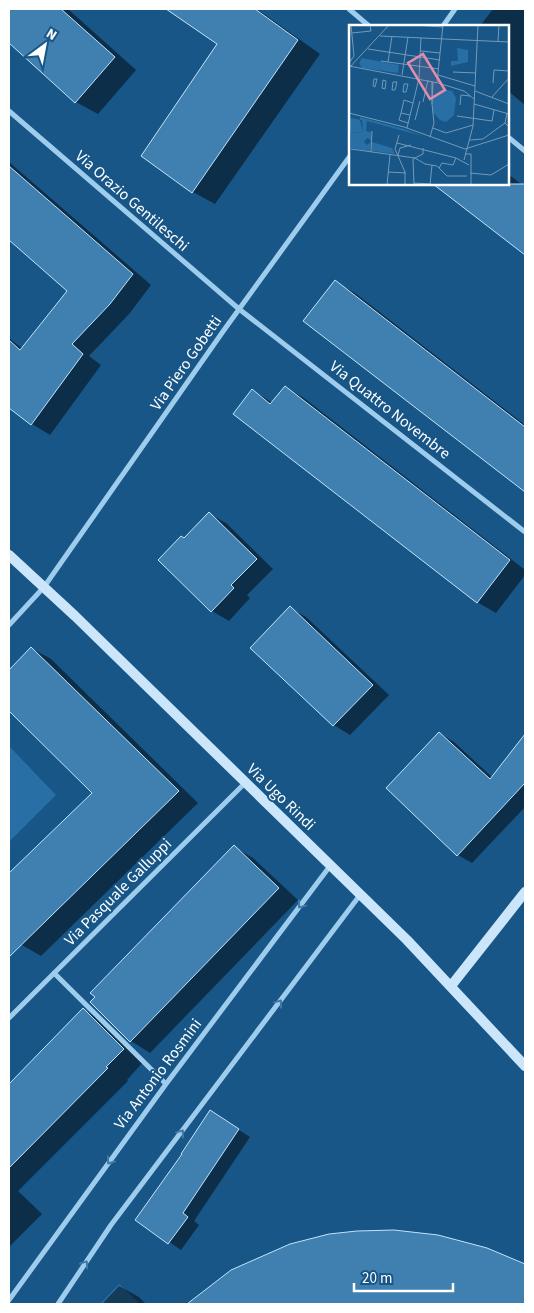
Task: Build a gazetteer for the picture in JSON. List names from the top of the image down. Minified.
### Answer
{"streets":{"street":["Via Orazio Gentileschi","Via Piero Gobetti","Via Quattro Novembre","Via Ugo Rindi","Via Pasquale Galluppi","Via Antonio Rosmini"]},"crossings":[["Via Orazio Gentileschi","Via Piero Gobetti"],["Via Orazio Gentileschi","Via Quattro Novembre"],["Via Piero Gobetti","Via Quattro Novembre"],["Via Piero Gobetti","Via Ugo Rindi"],["Via Ugo Rindi","Via Pasquale Galluppi"],["Via Ugo Rindi","Via Antonio Rosmini"]],"scale_bar":"20 m","north":"top right"}
